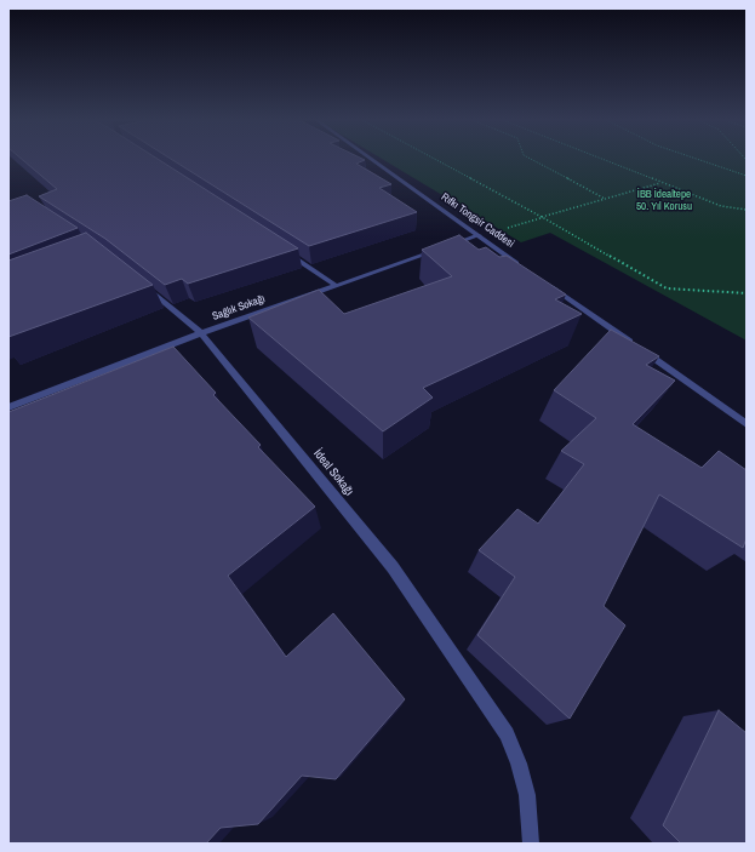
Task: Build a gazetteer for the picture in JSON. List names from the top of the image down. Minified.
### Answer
{"streets":{"street":["Rıfkı Tongsir Caddesi","Sağlık Sokağı","İdeal Sokağı"]},"crossings":[["Rıfkı Tongsir Caddesi","Sağlık Sokağı"],["Sağlık Sokağı","İdeal Sokağı"]],"parks":["İBB İdealtepe 50. Yıl Korusu"]}
